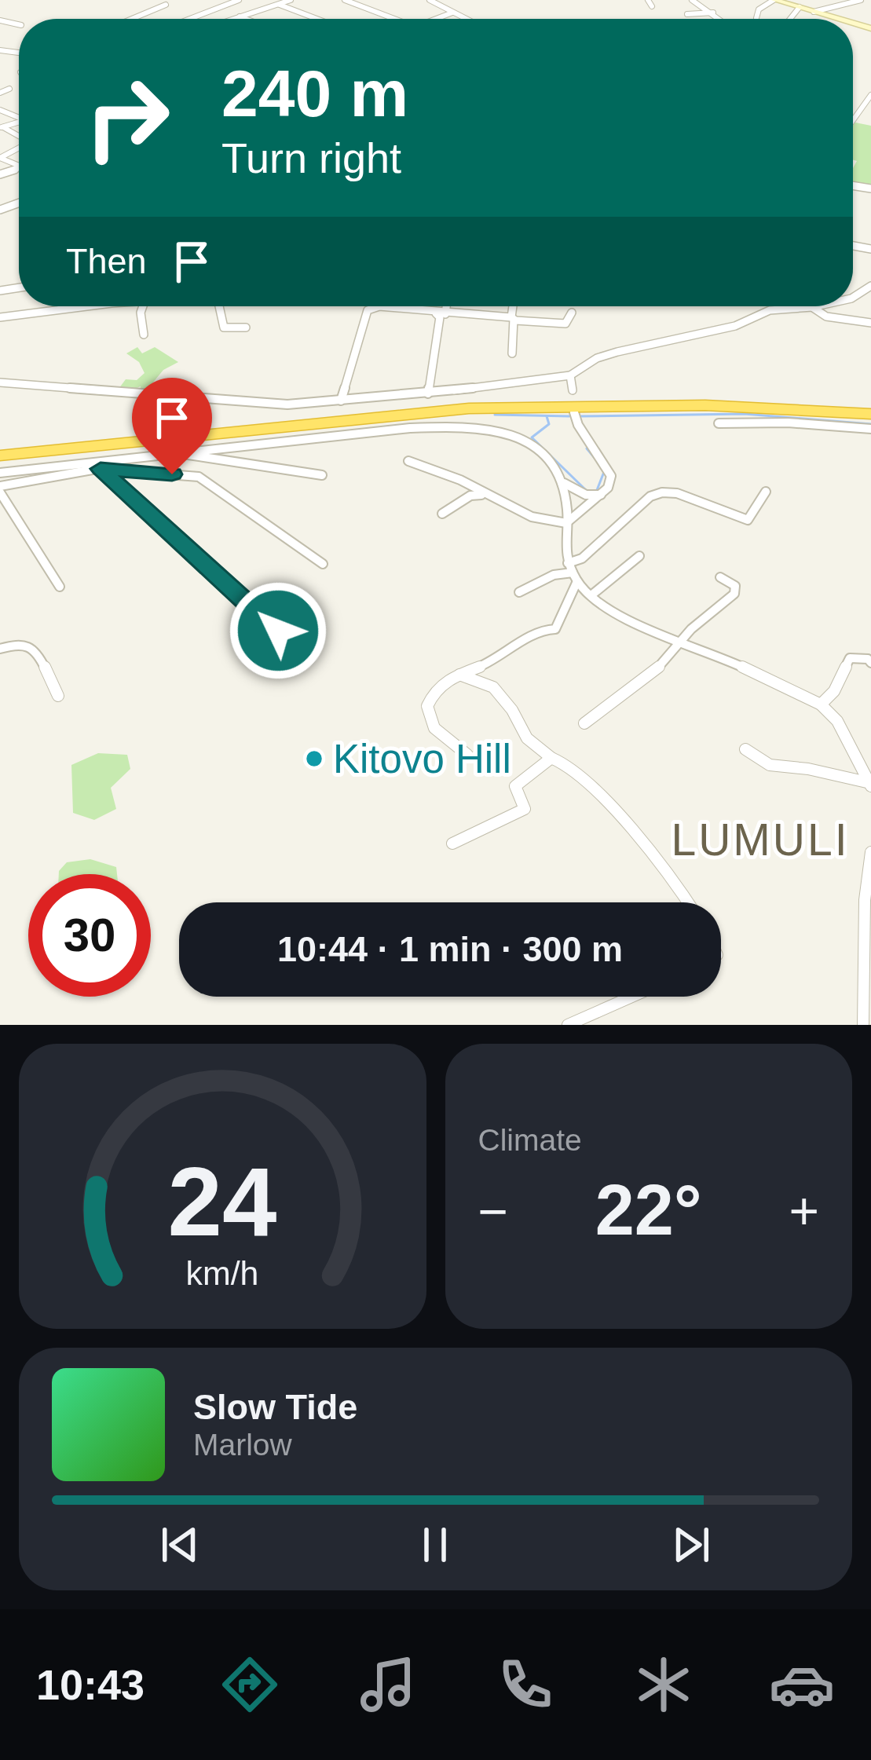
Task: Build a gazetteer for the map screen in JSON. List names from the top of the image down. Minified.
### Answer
{"districts":["LUMULI"],"places":["Kitovo Hill"],"page":{"turn":["240 m","Turn right"],"then":"Then","limit":"30","trip":"10:44 · 1 min · 300 m","tile":"Climate","heat":["−","22°","+"],"song":["Slow Tide","Marlow"],"tabs":"10:43","gauge":["24","km/h"]}}
